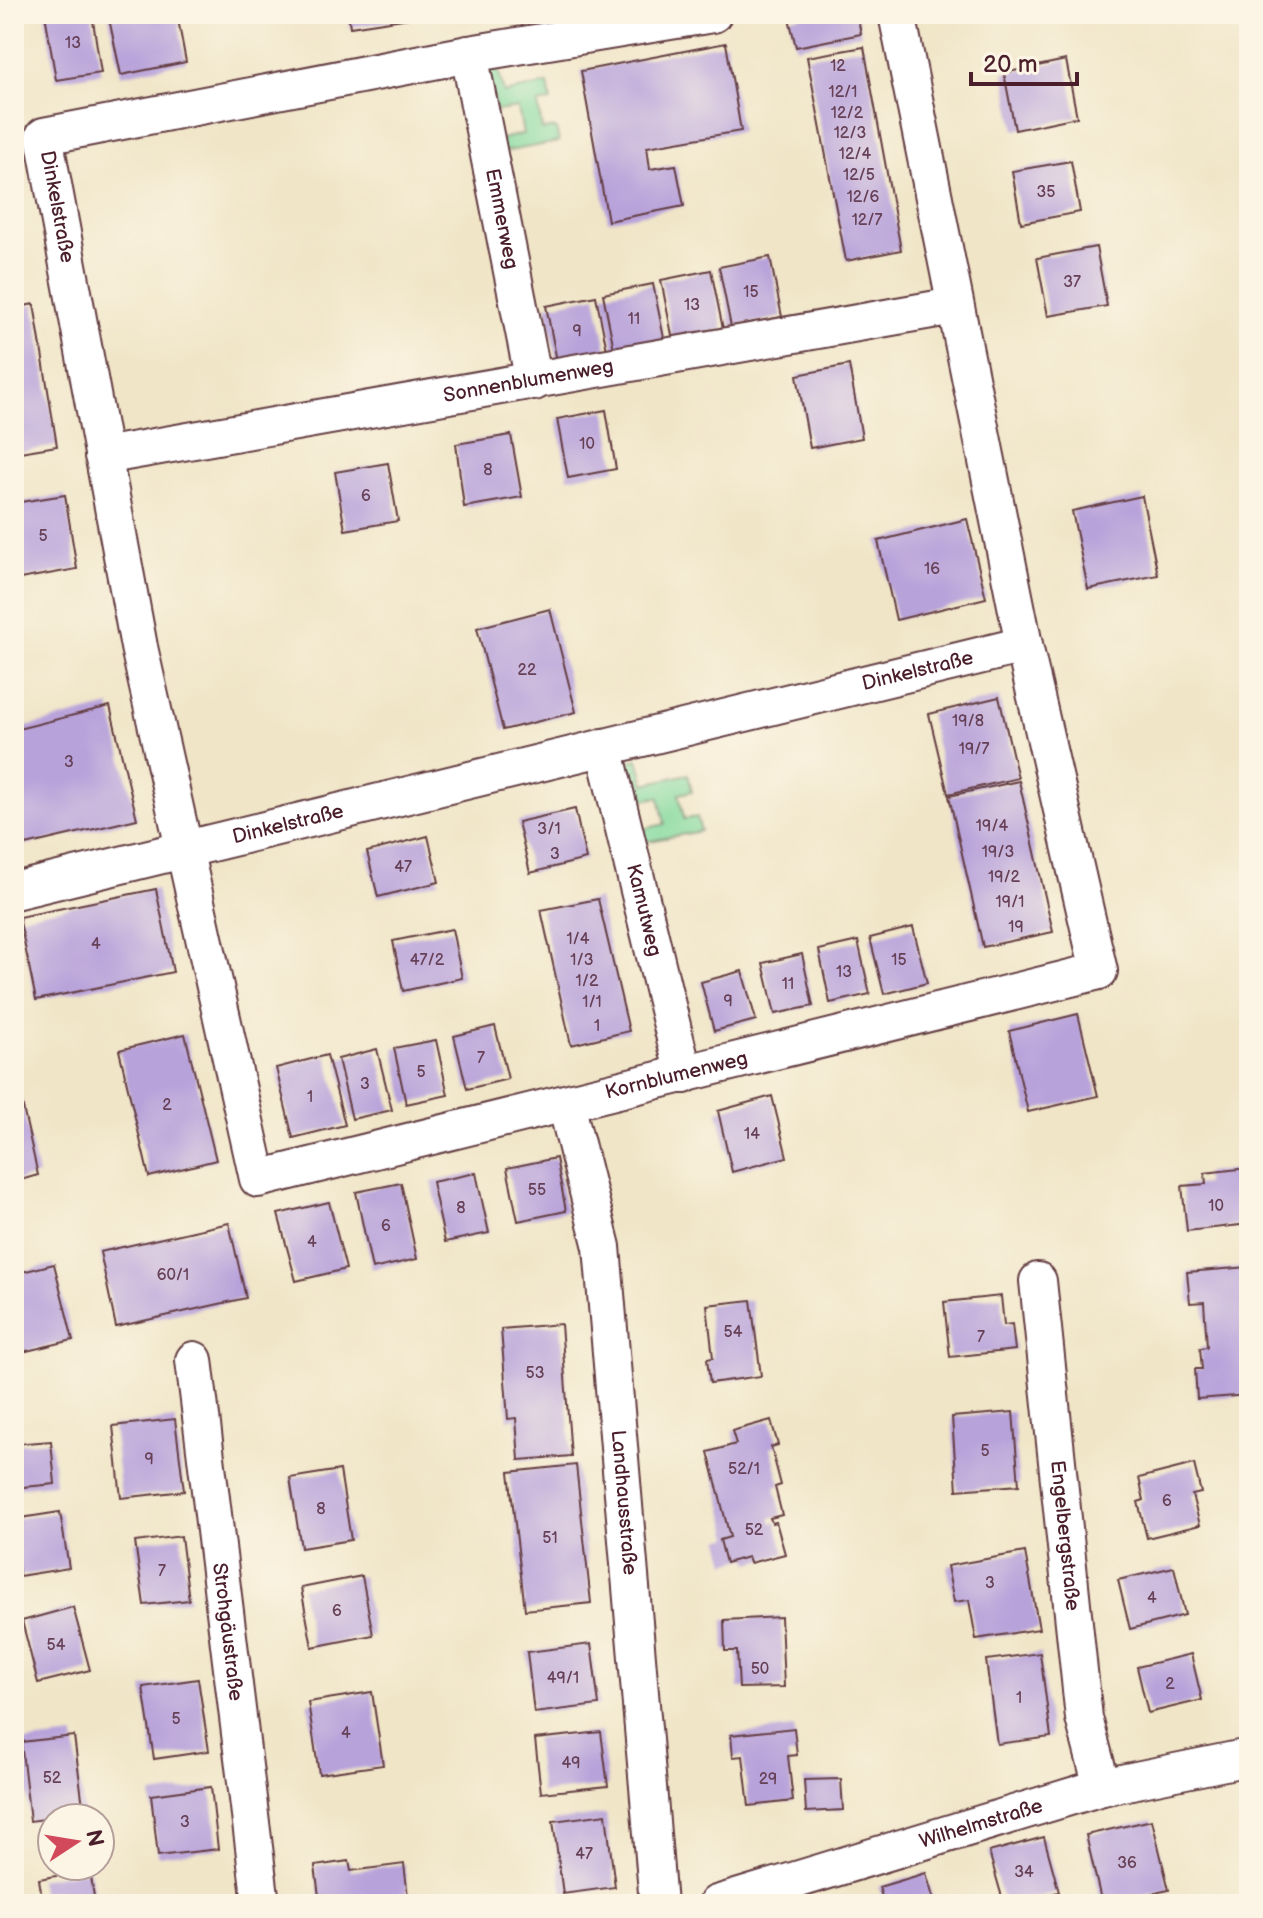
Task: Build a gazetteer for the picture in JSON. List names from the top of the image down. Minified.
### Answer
{"streets":{"street":["Dinkelstraße","Emmerweg","Sonnenblumenweg","Kamutweg","Kornblumenweg","Landhausstraße","Engelbergstraße","Strohgäustraße","Wilhelmstraße"]},"crossings":[["Dinkelstraße","Emmerweg"],["Dinkelstraße","Sonnenblumenweg"],["Dinkelstraße","Kamutweg"],["Dinkelstraße","Kornblumenweg"],["Emmerweg","Sonnenblumenweg"],["Kamutweg","Kornblumenweg"],["Kornblumenweg","Landhausstraße"],["Engelbergstraße","Wilhelmstraße"]],"house_numbers":["13","12","12/1","12/2","12/3","12/4","12/5","35","12/6","12/7","37","15","13","11","9","10","8","6","5","16","22","19/8","19/7","3","19/4","3/1","19/3","3","47","19/2","19/1","19","1/4","4","47/2","1/3","15","13","1/2","11","9","1/1","1","7","5","3","1","2","14","55","10","8","6","4","60/1","54","7","53","5","9","52/1","6","8","52","51","7","3","4","6","54","50","49/1","2","1","5","4","49","52","29","3","47","36","34"],"scale_bar":"20 m","north":"right"}
